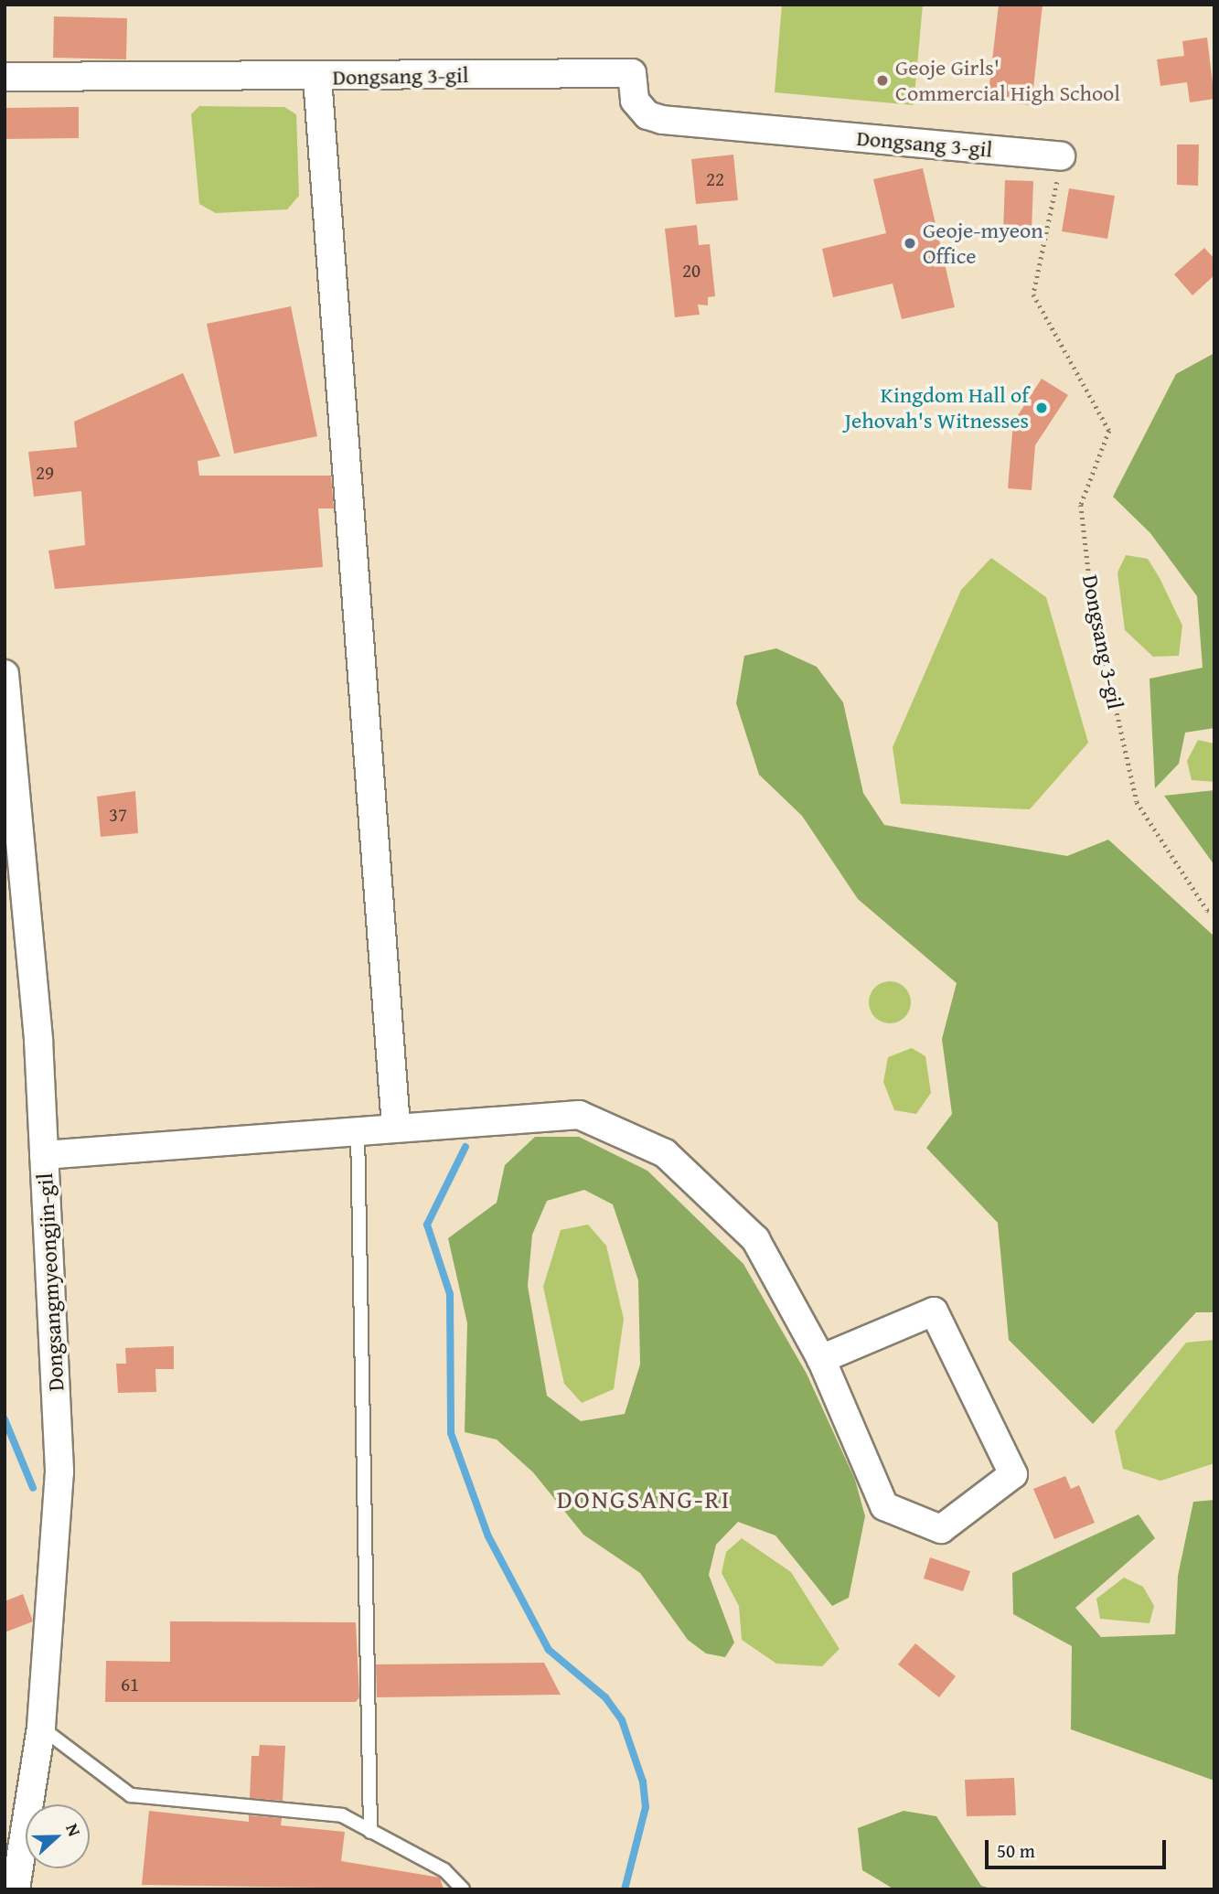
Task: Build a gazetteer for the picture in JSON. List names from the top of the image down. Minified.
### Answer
{"streets":{"street":["Dongsang 3-gil","Dongsangmyeongjin-gil"]},"districts":["DONGSANG-RI"],"places":["Geoje Girls' Commercial High School","Geoje-myeon Office","Kingdom Hall of Jehovah's Witnesses"],"house_numbers":["22","20","29","37","61"],"scale_bar":"50 m","north":"right"}
